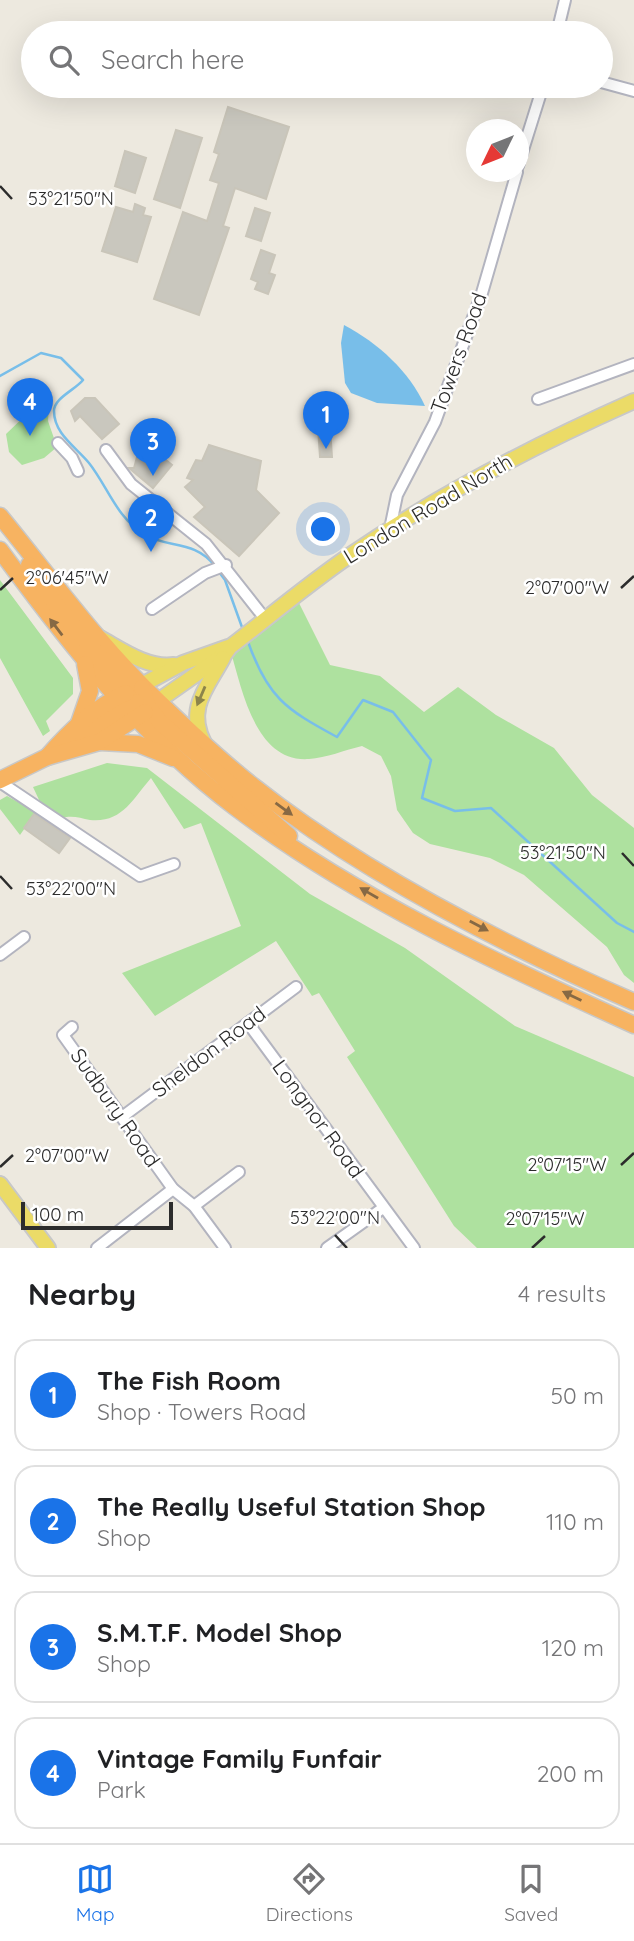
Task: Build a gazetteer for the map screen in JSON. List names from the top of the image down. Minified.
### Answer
{"streets":{"main road":["London Road North"],"street":["Towers Road","Sheldon Road","Sudbury Road","Longnor Road"]},"crossings":[["Towers Road","London Road North"],["Sheldon Road","Sudbury Road"],["Sheldon Road","Longnor Road"]],"scale_bar":"100 m","north":"bottom left","page":{"search":"Search here","pins":["4","1","3","2"],"scale":"100 m","heading":["Nearby","4 results"],"list":[{"mark":"1","name":"The Fish Room","note":"Shop · Towers Road","value":"50 m"},{"mark":"2","name":"The Really Useful Station Shop","note":"Shop","value":"110 m"},{"mark":"3","name":"S.M.T.F. Model Shop","note":"Shop","value":"120 m"},{"mark":"4","name":"Vintage Family Funfair","note":"Park","value":"200 m"}],"nav":["Map","Directions","Saved"]},"coordinates":["53°21'50\"N","2°06'45\"W","2°07'00\"W","53°22'00\"N","2°07'15\"W"]}
